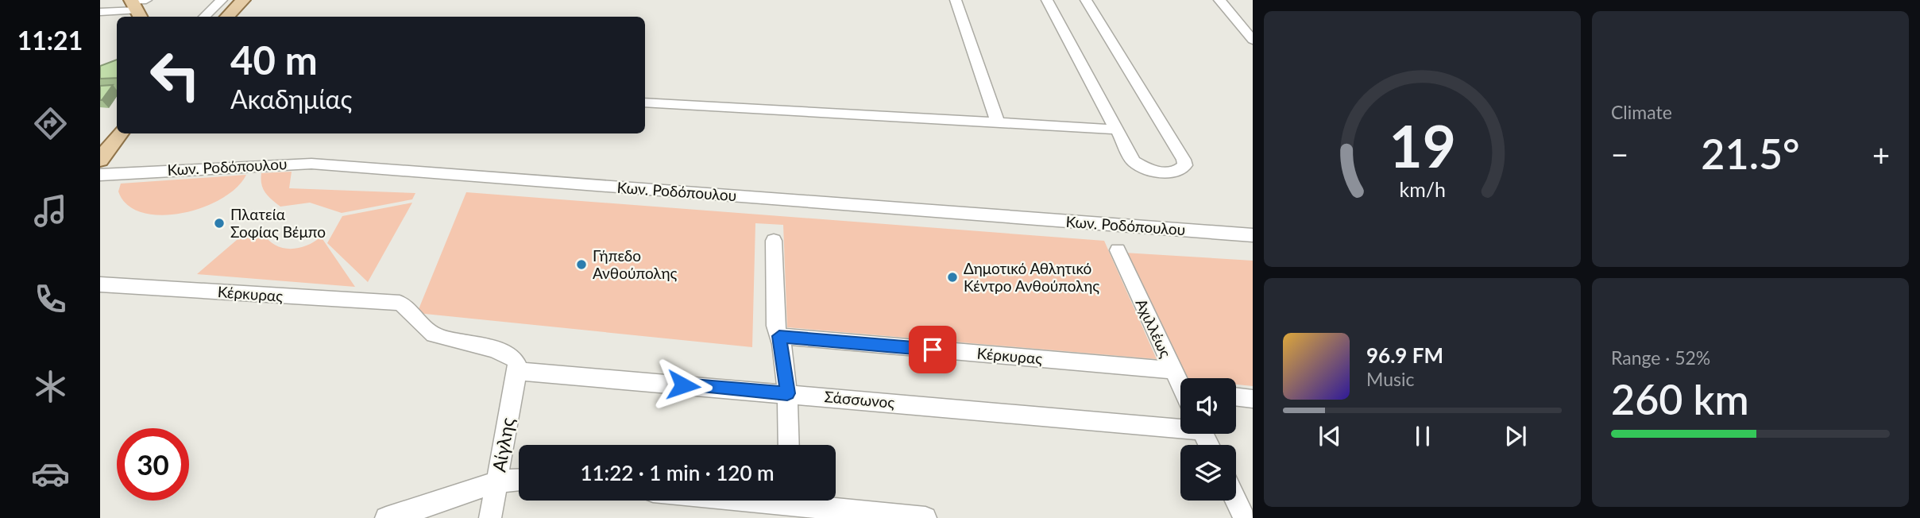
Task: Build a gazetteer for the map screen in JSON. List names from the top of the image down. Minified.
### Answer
{"streets":{"street":["Κων. Ροδόπουλου","Κέρκυρας","Αχιλλέως","Σάσσωνος","Αίγλης"]},"crossings":[["Κέρκυρας","Αχιλλέως"],["Κέρκυρας","Σάσσωνος"],["Κέρκυρας","Αίγλης"],["Σάσσωνος","Αίγλης"]],"places":["Πλατεία Σοφίας Βέμπο","Γήπεδο Ανθούπολης","Δημοτικό Αθλητικό Κέντρο Ανθούπολης"],"page":{"tabs":"11:21","tile":["Climate",["Range · 52%","260 km"]],"turn":["40 m","Ακαδημίας"],"heat":["−","21.5°","+"],"song":["96.9 FM","Music"],"limit":"30","trip":"11:22 · 1 min · 120 m","gauge":["19","km/h"]}}
